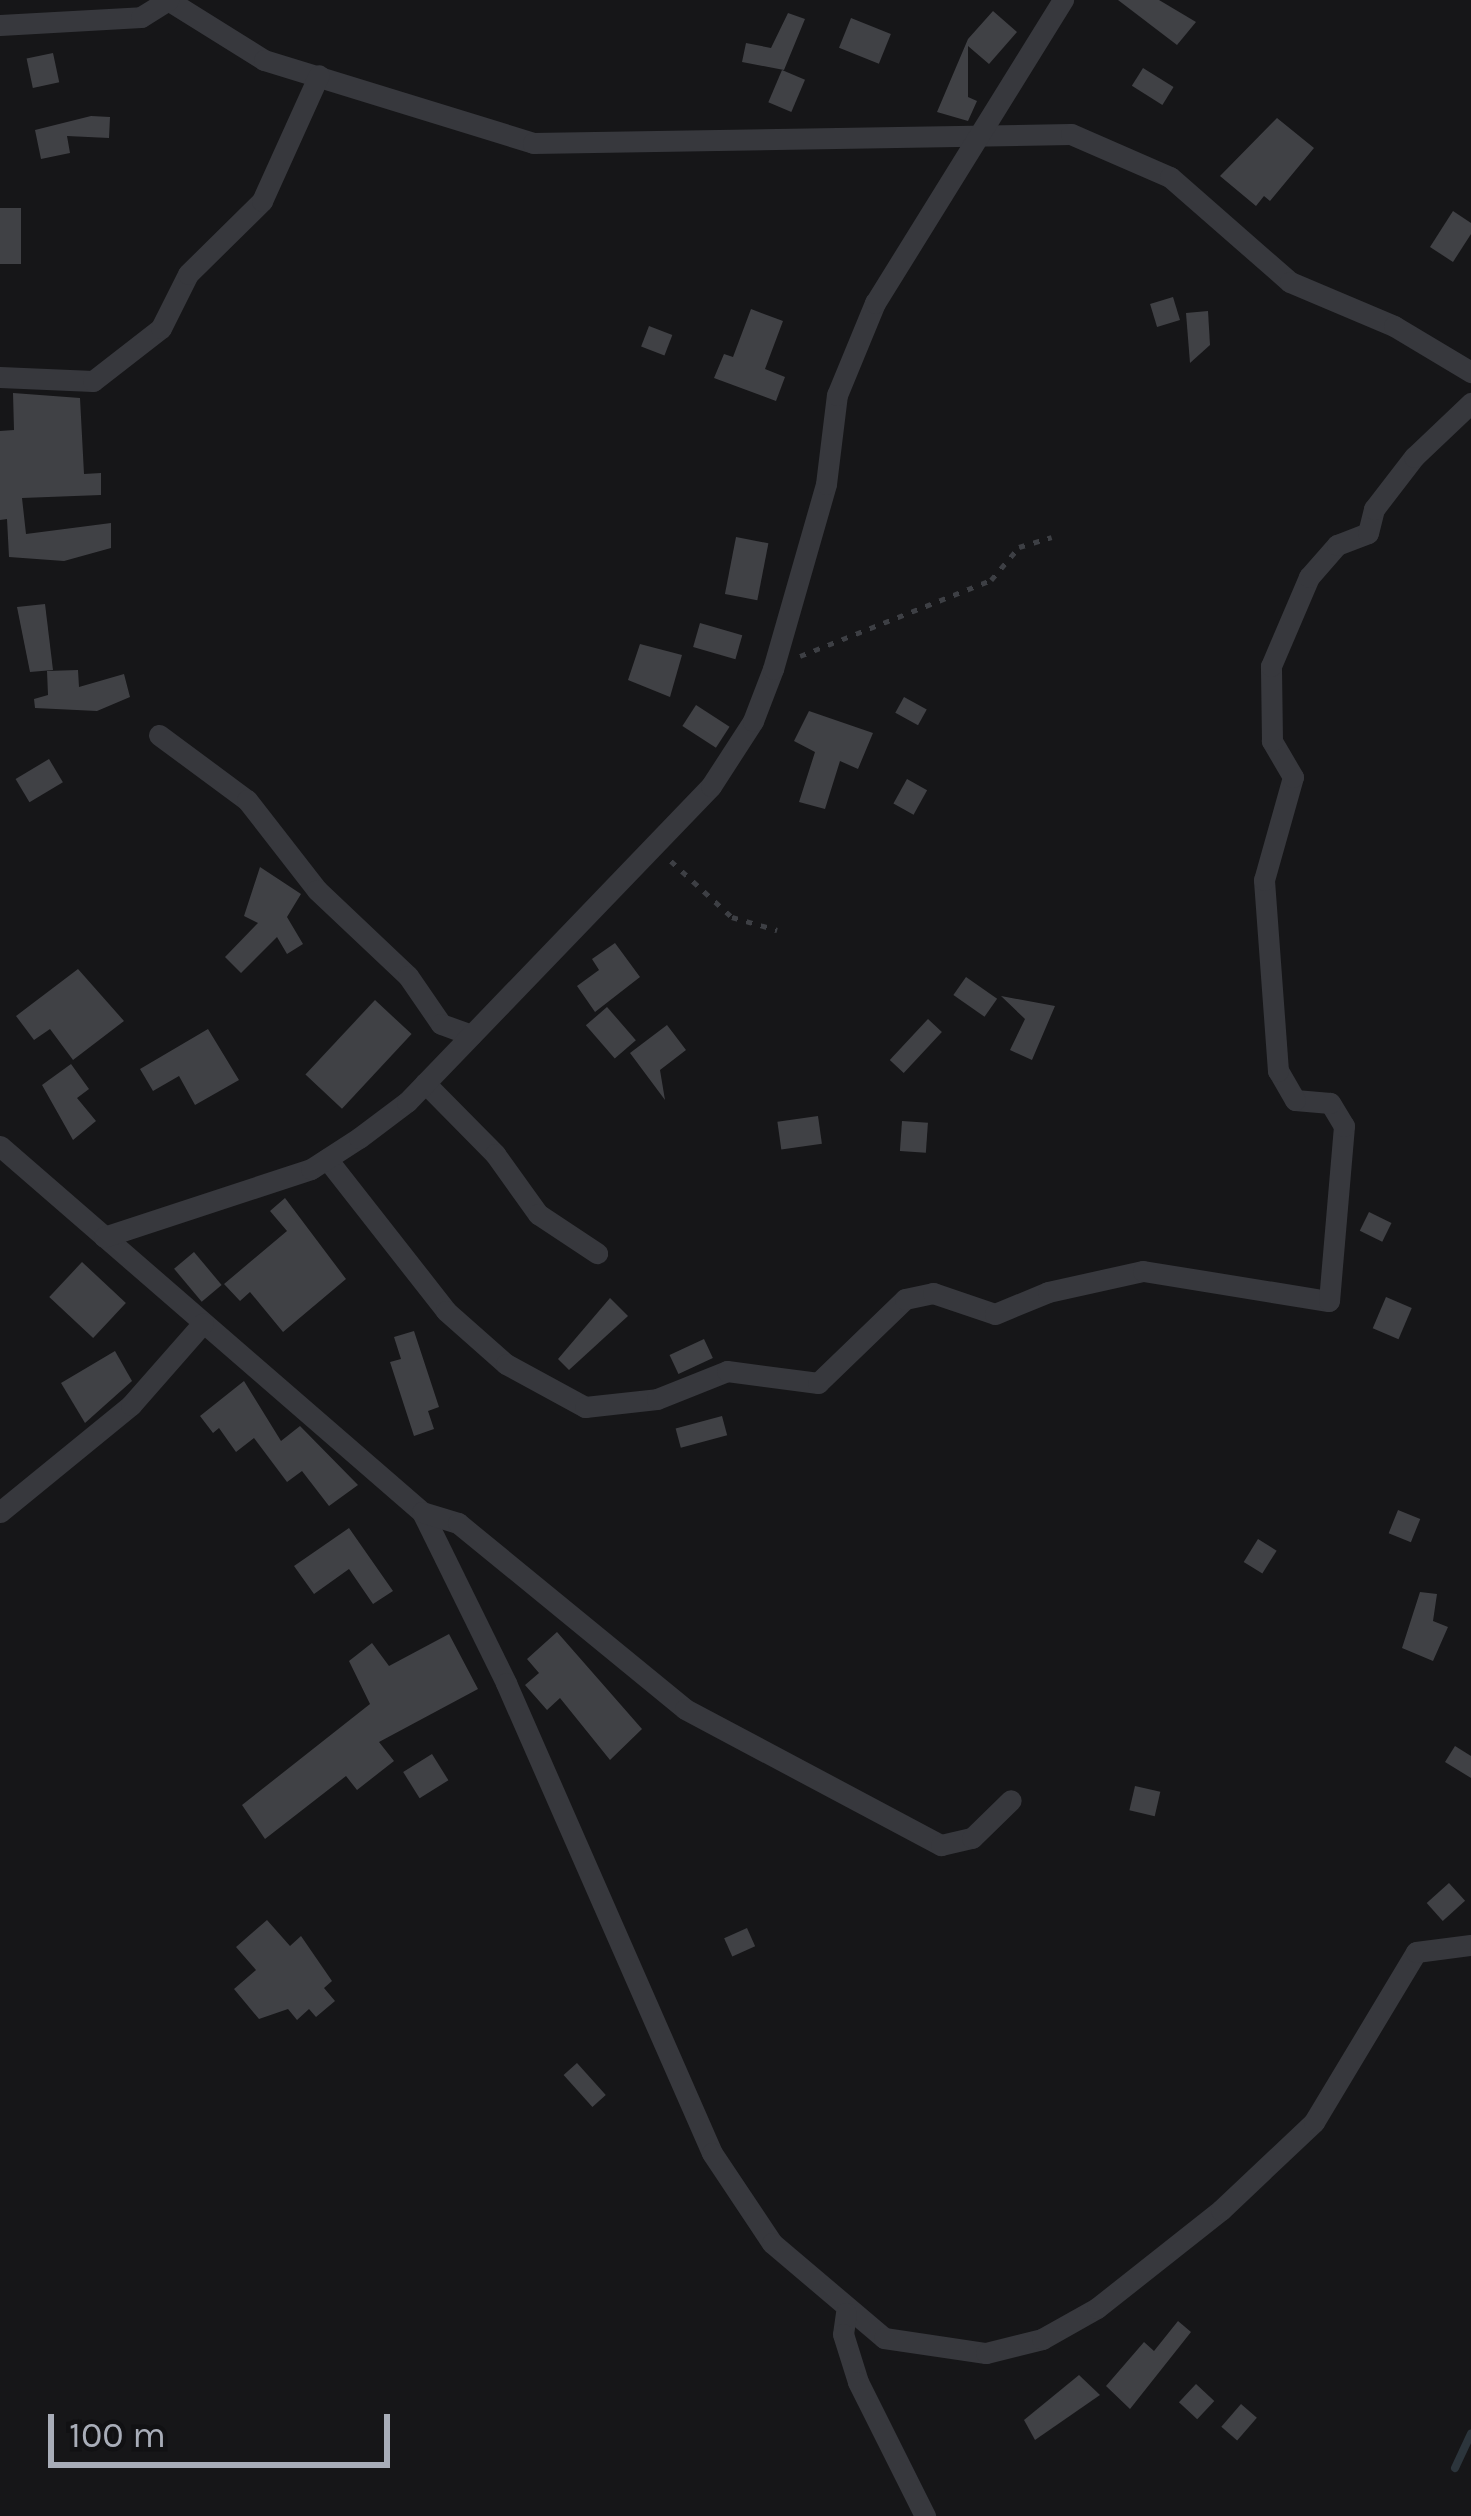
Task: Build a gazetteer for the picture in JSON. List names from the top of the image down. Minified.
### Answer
{"scale_bar":"100 m"}
